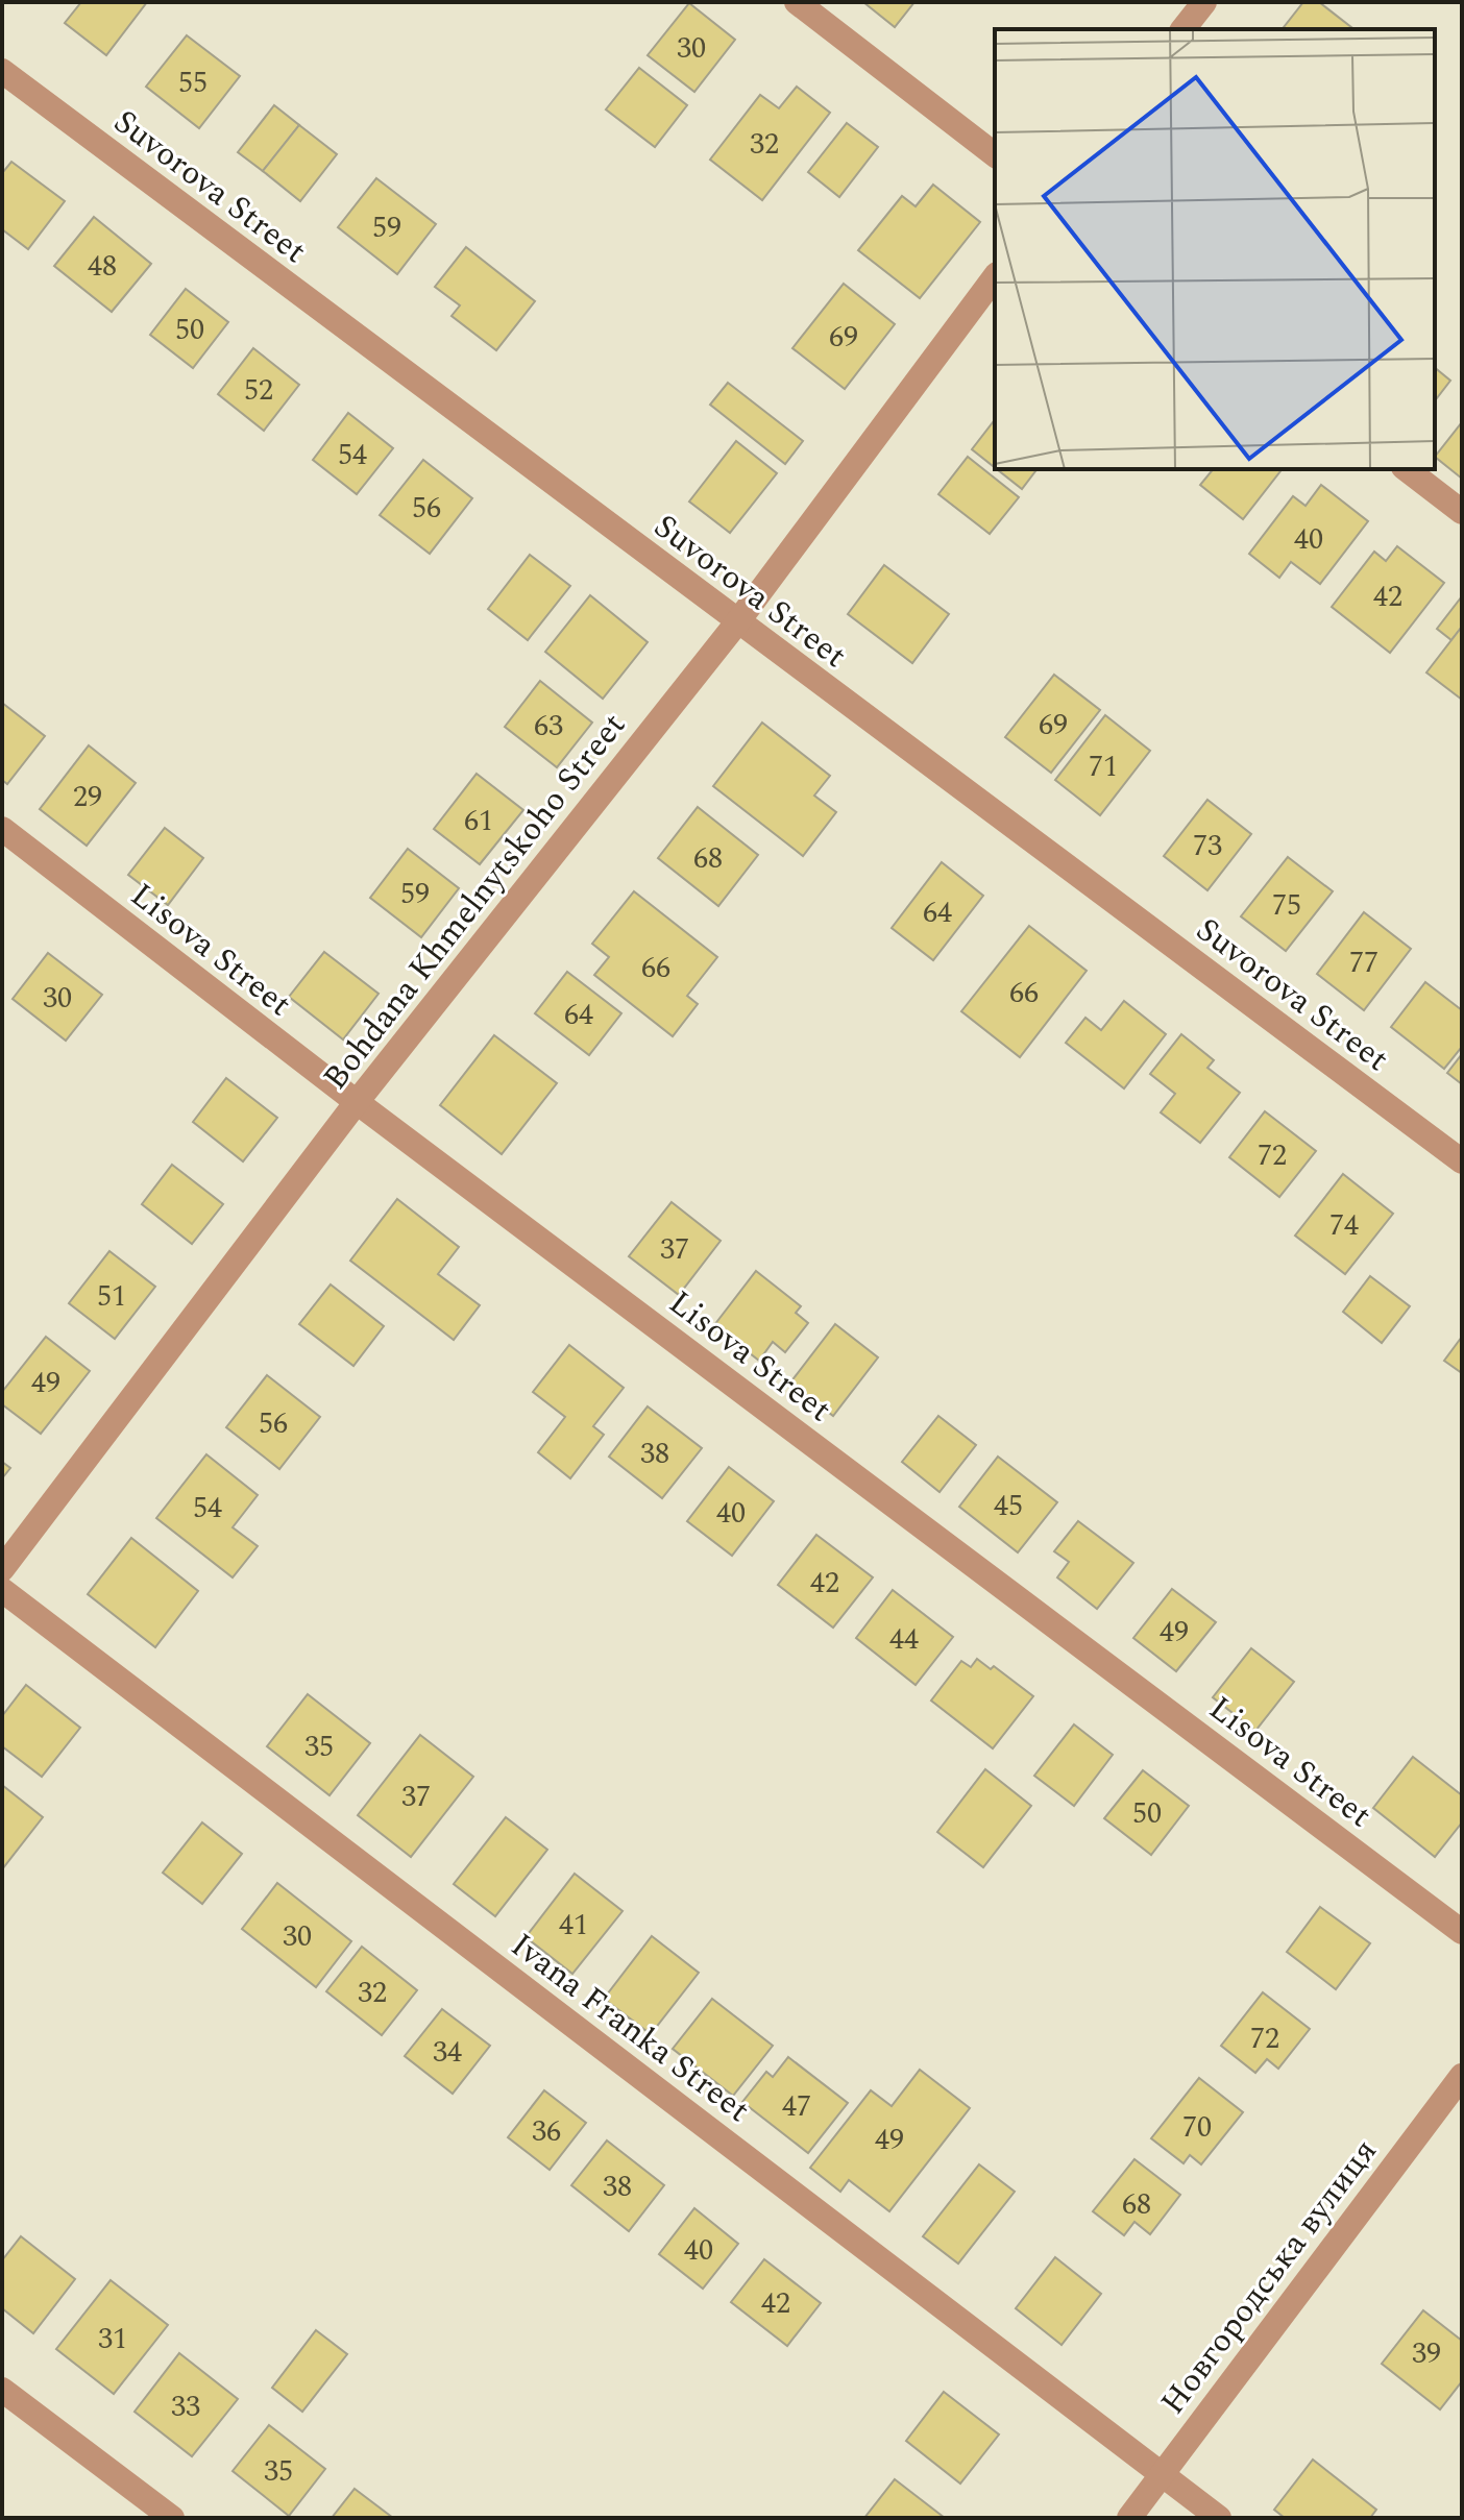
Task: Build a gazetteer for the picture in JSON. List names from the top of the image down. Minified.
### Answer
{"streets":{"street":["Suvorova Street","Bohdana Khmelnytskoho Street","Lisova Street","Ivana Franka Street","Новгородська вулиця"]},"crossings":[["Suvorova Street","Bohdana Khmelnytskoho Street"],["Bohdana Khmelnytskoho Street","Lisova Street"],["Ivana Franka Street","Новгородська вулиця"]],"house_numbers":["30","55","32","59","48","50","69","52","54","56","40","42","69","63","71","29","61","73","68","59","75","64","77","66","66","30","64","72","74","37","51","49","56","38","45","54","40","42","49","44","35","37","50","41","30","32","72","34","47","70","36","49","38","68","40","42","31","39","33","35"]}
